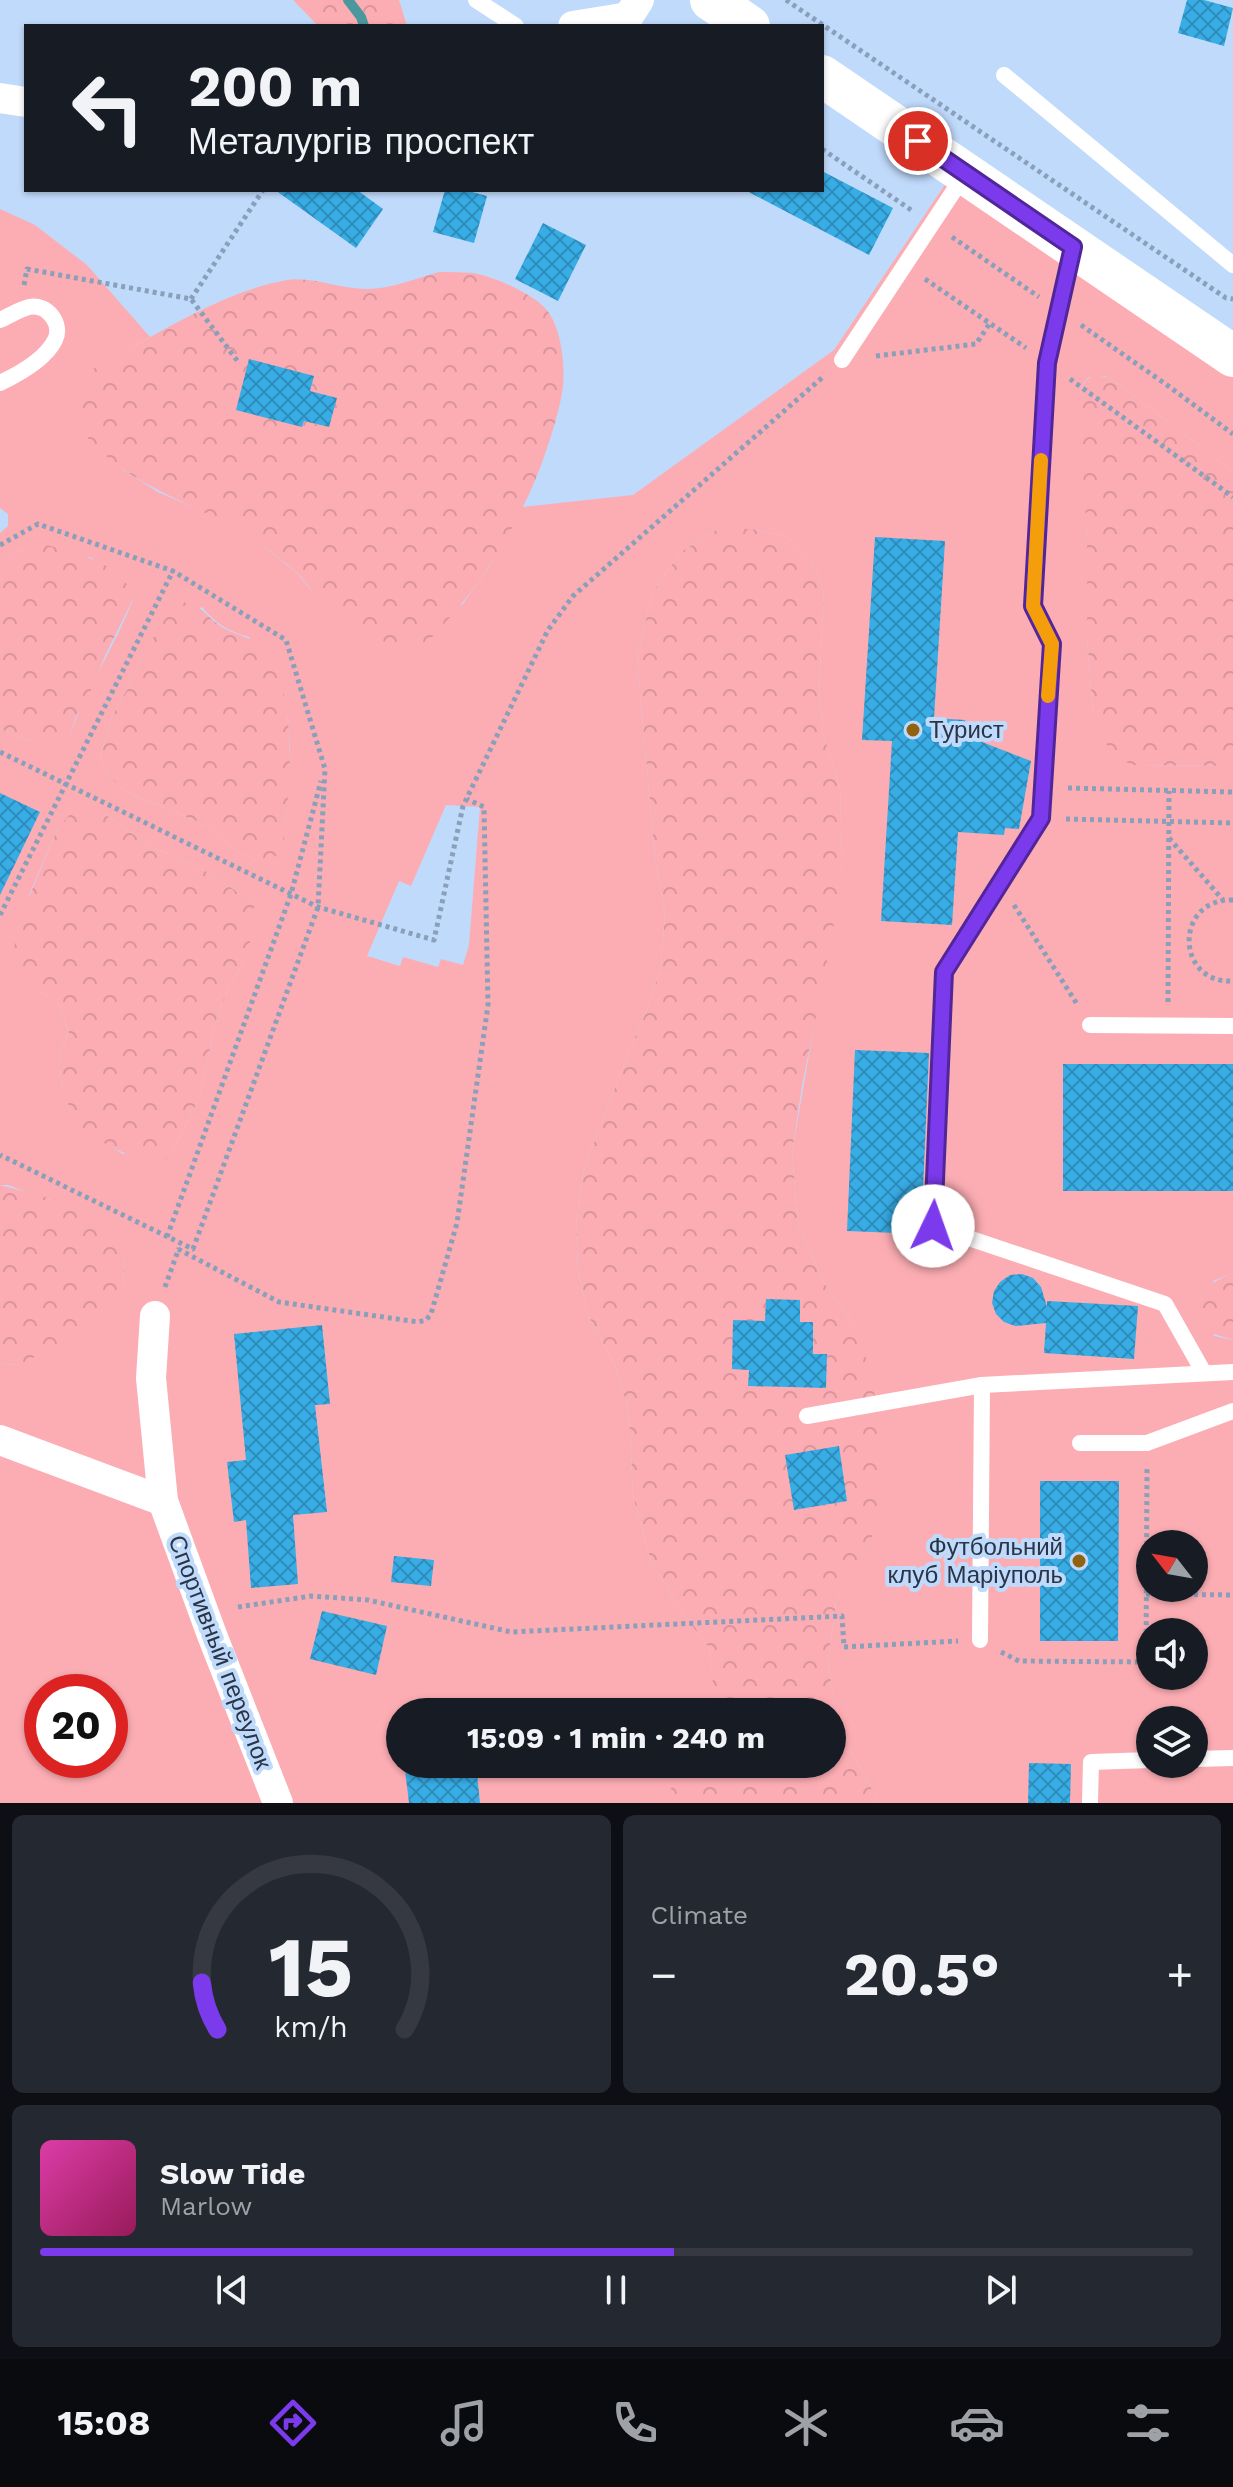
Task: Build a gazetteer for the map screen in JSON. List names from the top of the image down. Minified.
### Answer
{"streets":{"street":["Спортивный переулок"]},"places":["Турист","Футбольний клуб Маріуполь"],"north":"top left","page":{"turn":["200 m","Металургів проспект"],"limit":"20","trip":"15:09 · 1 min · 240 m","tile":"Climate","heat":["−","20.5°","+"],"song":["Slow Tide","Marlow"],"tabs":"15:08","gauge":["15","km/h"]}}
